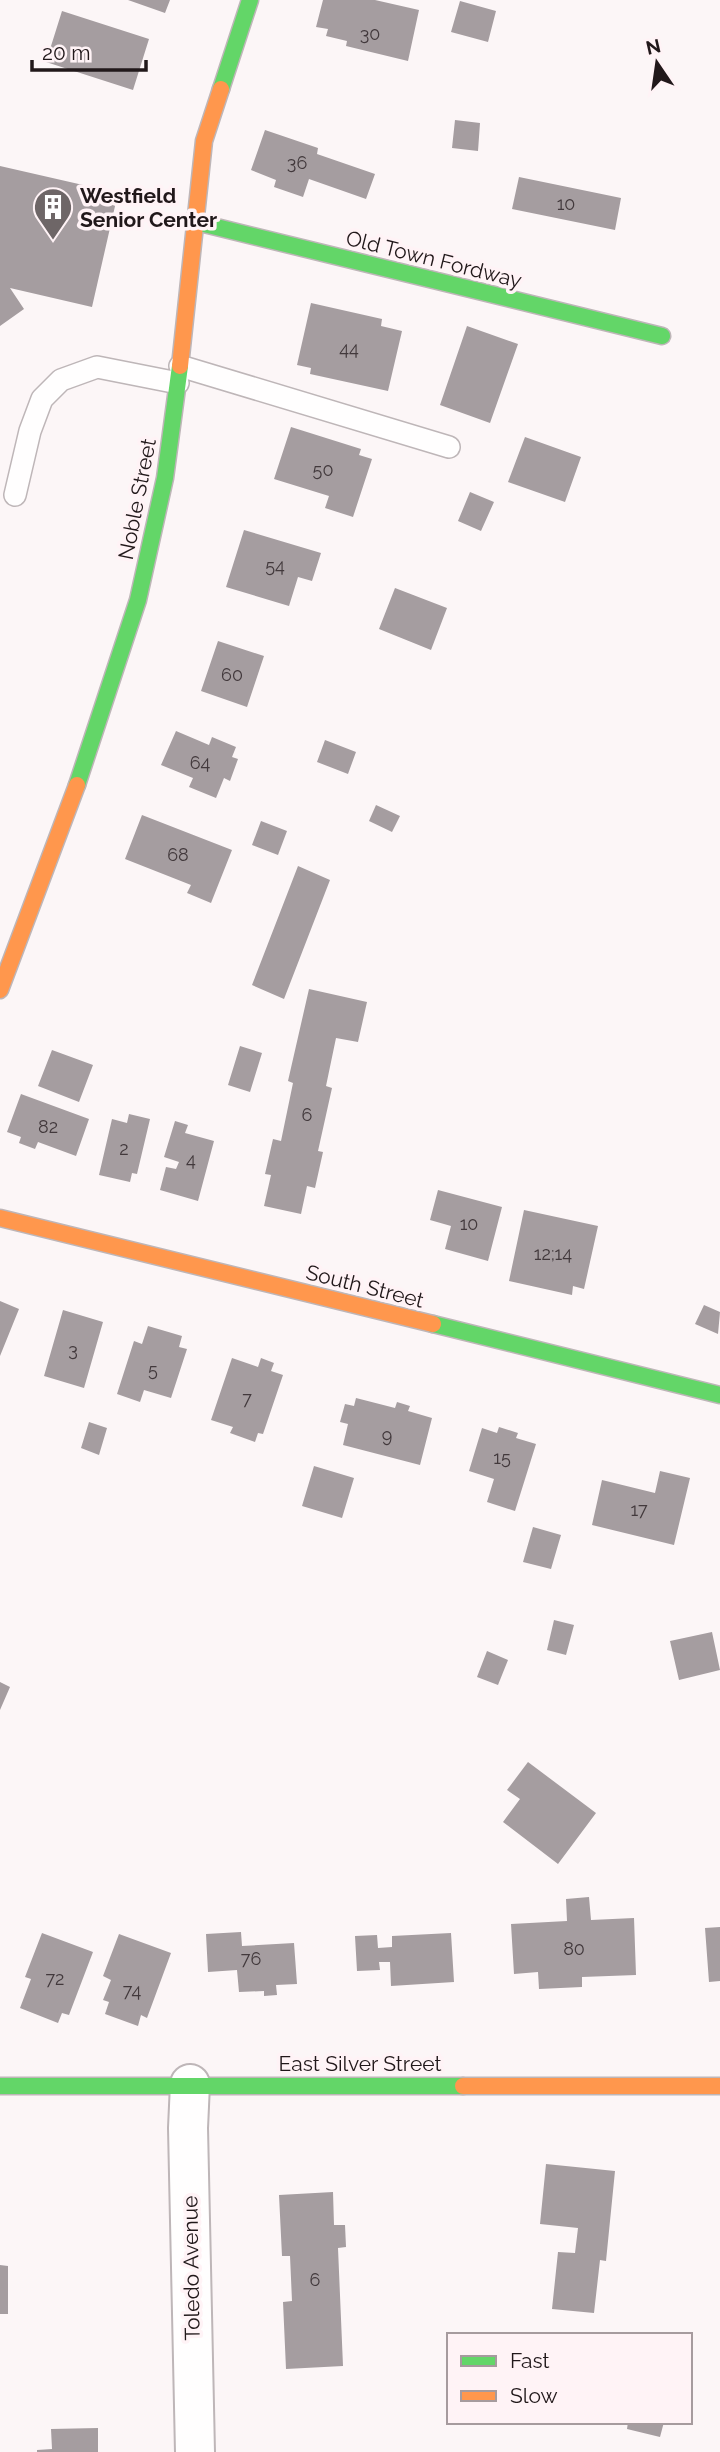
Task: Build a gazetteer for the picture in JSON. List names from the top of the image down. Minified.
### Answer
{"streets":{"street":["Old Town Fordway","Noble Street","South Street","East Silver Street","Toledo Avenue"]},"crossings":[["Old Town Fordway","Noble Street"],["East Silver Street","Toledo Avenue"]],"places":{"building":["Westfield Senior Center"]},"house_numbers":["30","36","10","44","50","54","60","64","68","6","82","2","4","10","12;14","3","5","7","9","15","17","80","76","72","74","6"],"legend":["Fast","Slow"],"scale_bar":"20 m","north":"top"}
